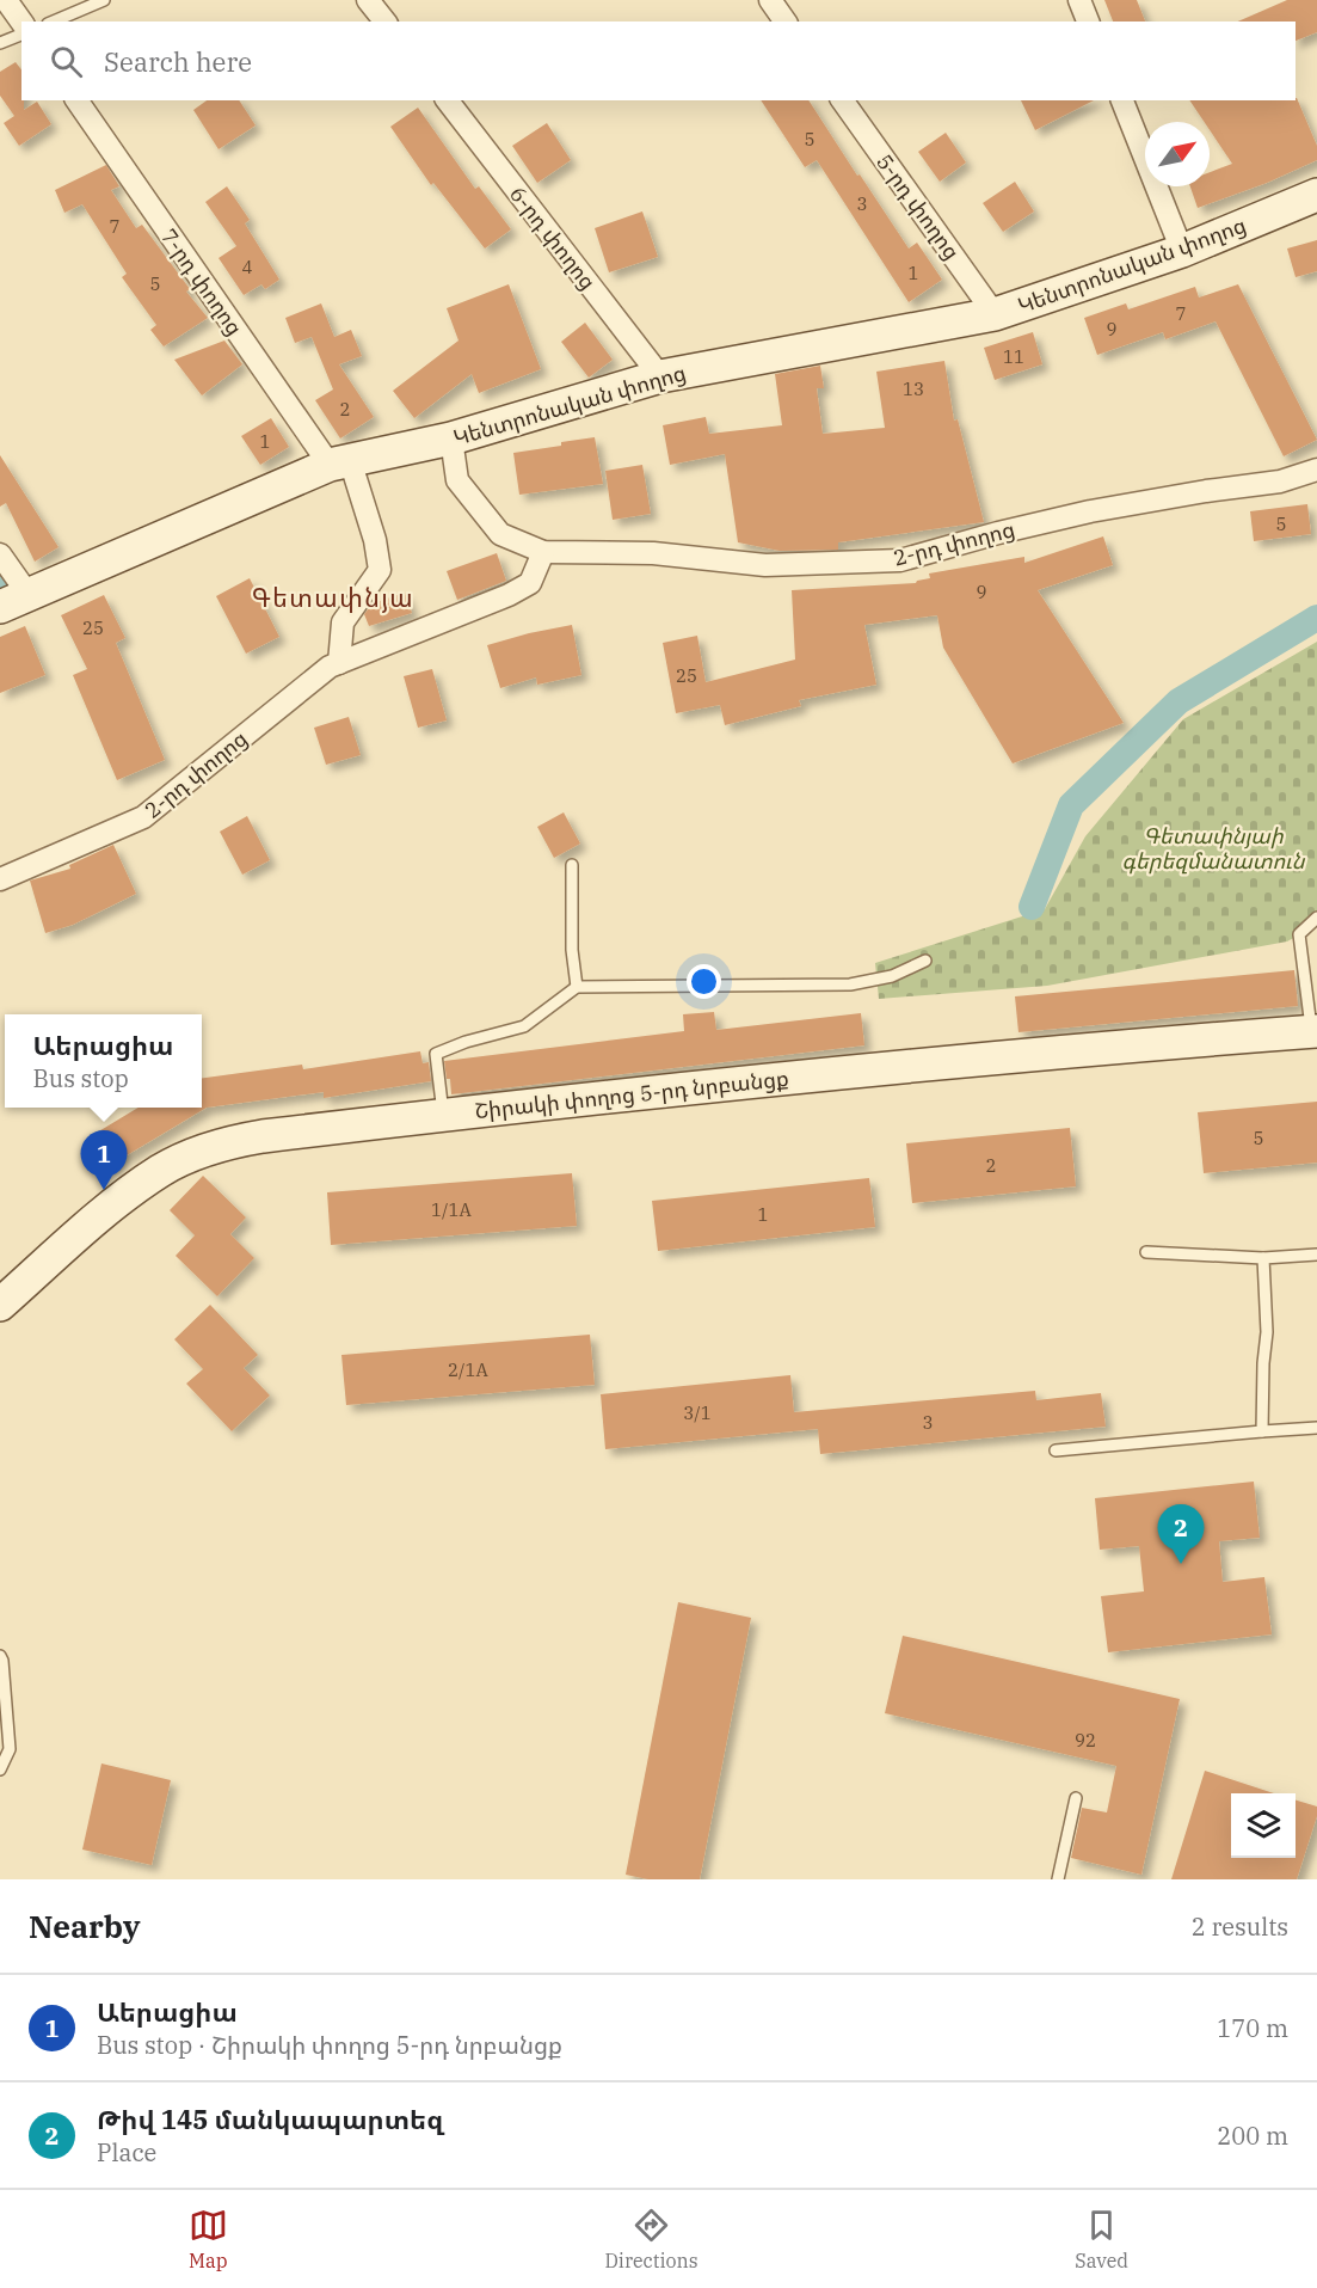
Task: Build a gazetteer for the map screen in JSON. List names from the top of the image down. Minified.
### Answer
{"streets":{"street":["5-րդ փողոց","6-րդ փողոց","Կենտրոնական փողոց","7-րդ փողոց","2-րդ փողոց","Շիրակի փողոց 5-րդ նրբանցք"]},"crossings":[["5-րդ փողոց","Կենտրոնական փողոց"],["6-րդ փողոց","Կենտրոնական փողոց"],["Կենտրոնական փողոց","7-րդ փողոց"],["Կենտրոնական փողոց","2-րդ փողոց"]],"districts":["Գետափնյա"],"parks":["Գետափնյաի գերեզմանատուն"],"house_numbers":["5","3","7","4","1","5","7","9","11","13","2","1","5","9","25","25","5","2","1/1A","1","2/1A","3/1","3","92"],"north":"top right","page":{"search":"Search here","popup":["Աերացիա","Bus stop"],"pins":["1","2"],"heading":["Nearby","2 results"],"list":[{"mark":"1","name":"Աերացիա","note":"Bus stop · Շիրակի փողոց 5-րդ նրբանցք","value":"170 m"},{"mark":"2","name":"Թիվ 145 մանկապարտեզ","note":"Place","value":"200 m"}],"nav":["Map","Directions","Saved"]}}
